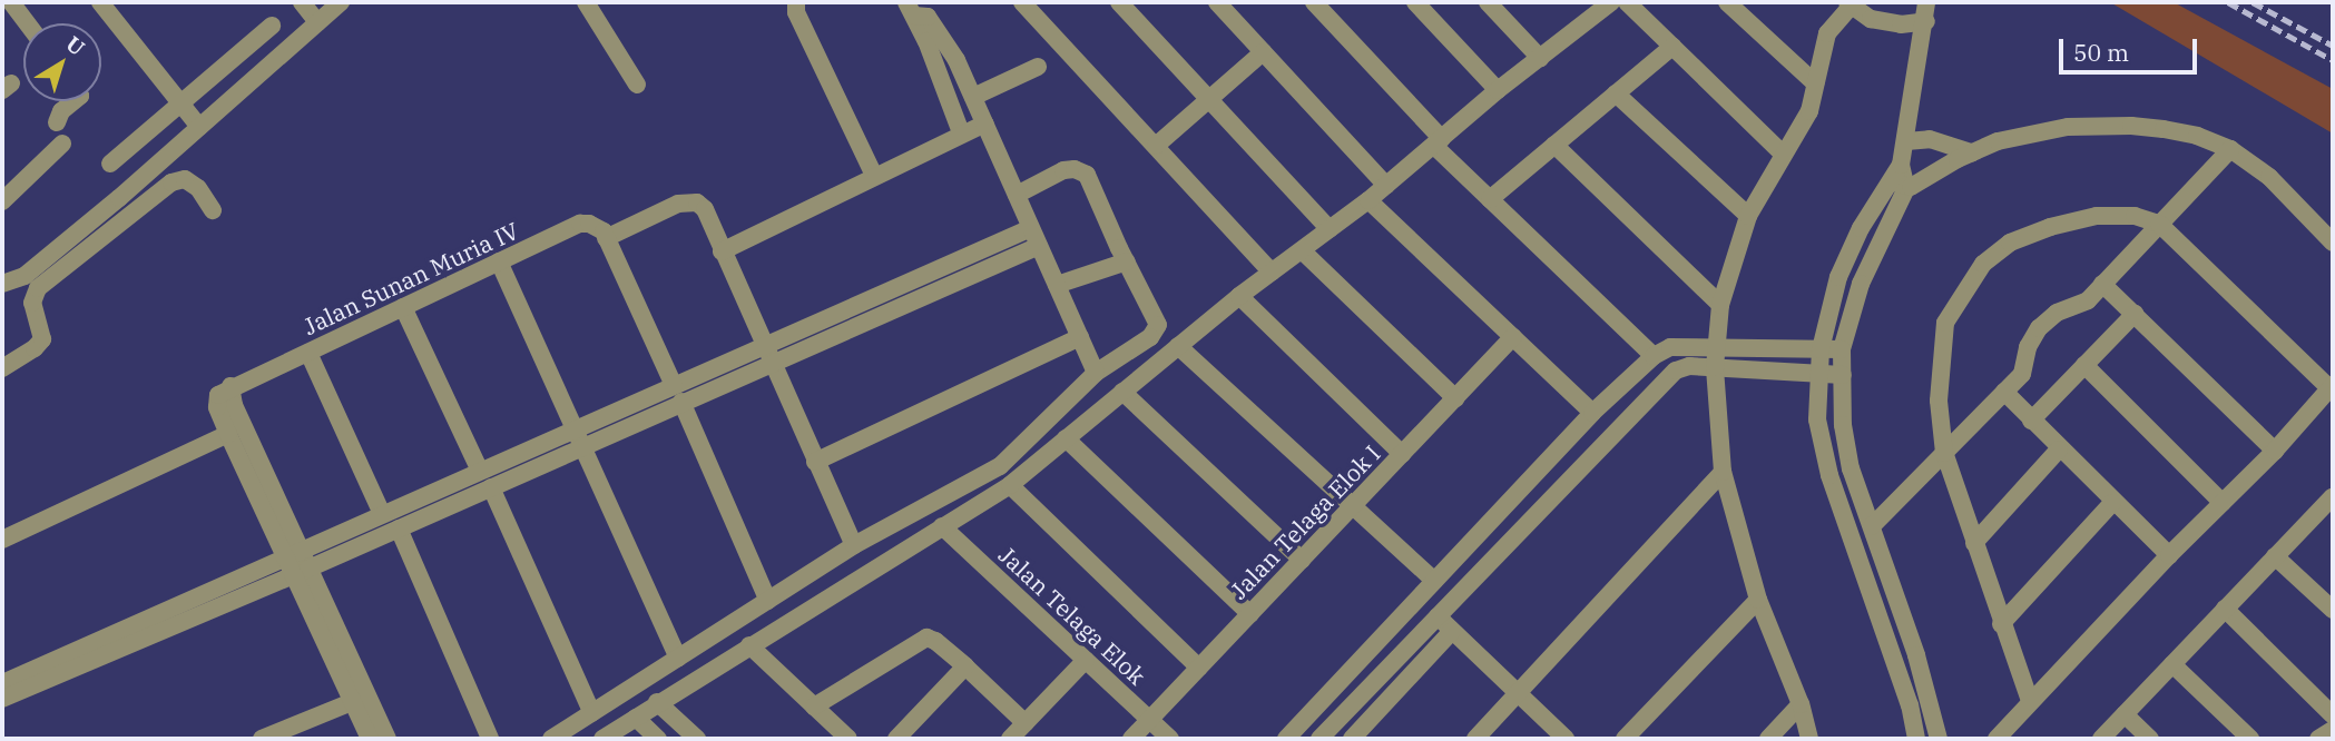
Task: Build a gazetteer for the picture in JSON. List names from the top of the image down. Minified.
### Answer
{"streets":{"street":["Jalan Sunan Muria IV","Jalan Telaga Elok I","Jalan Telaga Elok"]},"crossings":[["Jalan Telaga Elok I","Jalan Telaga Elok"]],"scale_bar":"50 m","north":"top right"}
